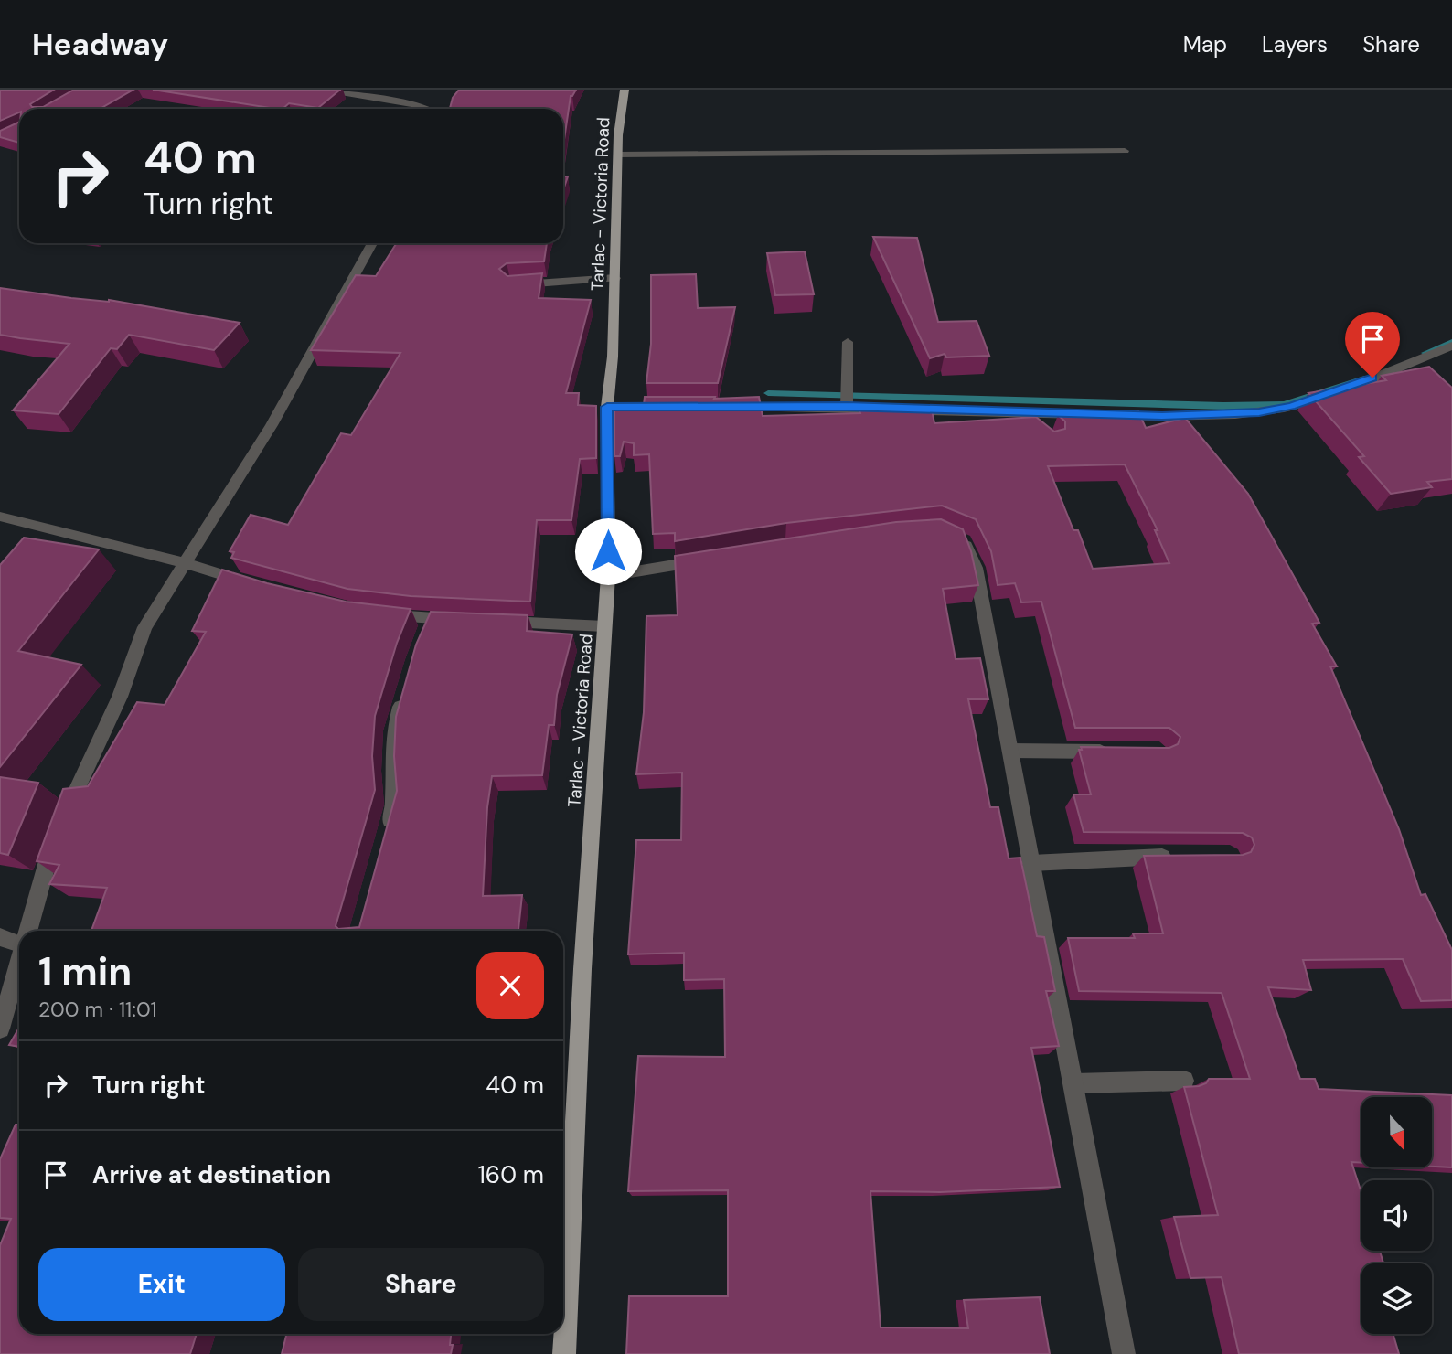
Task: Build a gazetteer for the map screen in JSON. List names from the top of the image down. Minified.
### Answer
{"streets":{"main road":["Tarlac - Victoria Road"]},"north":"bottom","page":{"header":"Headway","nav":["Map","Layers","Share"],"turn":["40 m","Turn right"],"heading":["1 min","200 m · 11:01"],"list":[{"name":"Turn right","value":"40 m"},{"name":"Arrive at destination","value":"160 m"}],"buttons":["Exit","Share"]}}
